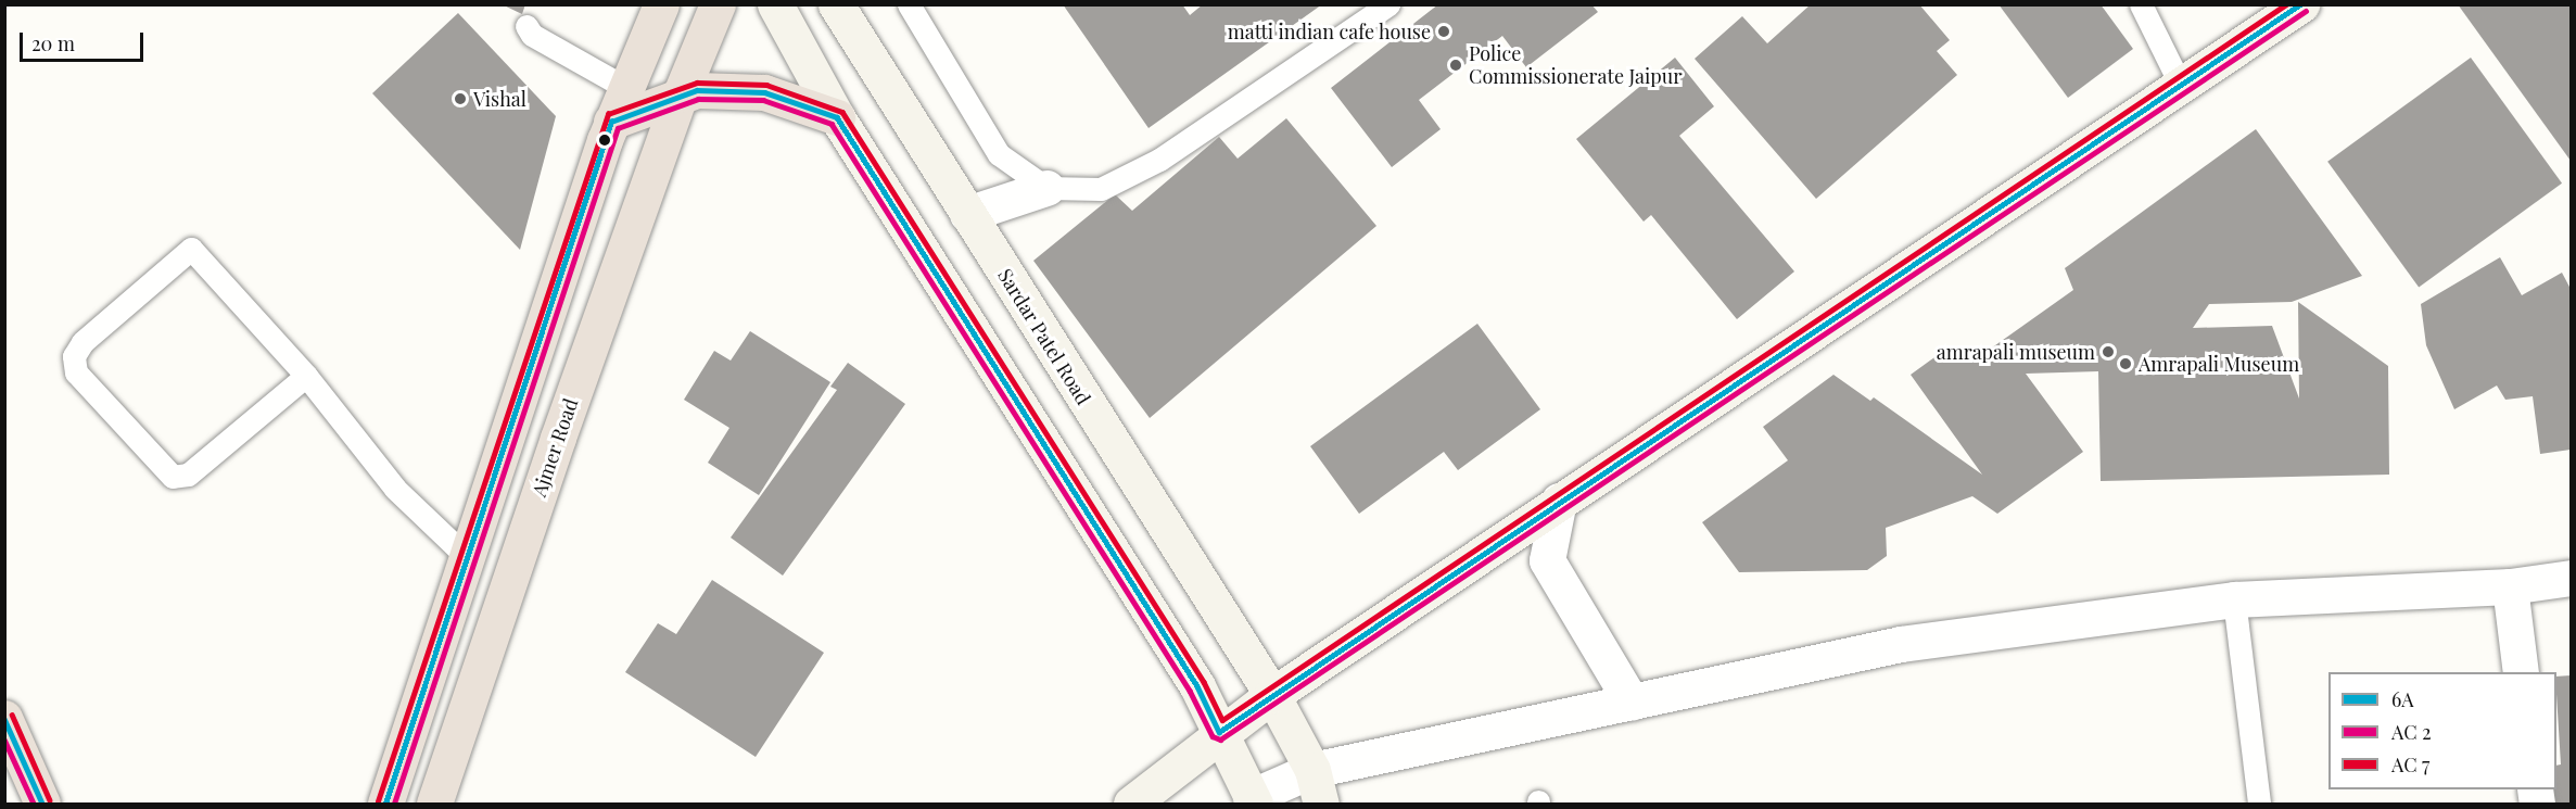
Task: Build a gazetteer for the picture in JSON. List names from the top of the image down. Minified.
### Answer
{"streets":{"highway":["Ajmer Road"],"street":["Sardar Patel Road"]},"places":["matti indian cafe house","Police Commissionerate Jaipur","Vishal","amrapali museum","Amrapali Museum"],"lines":["transit line 6A"],"legend":["6A","AC 2","AC 7"],"scale_bar":"20 m"}
